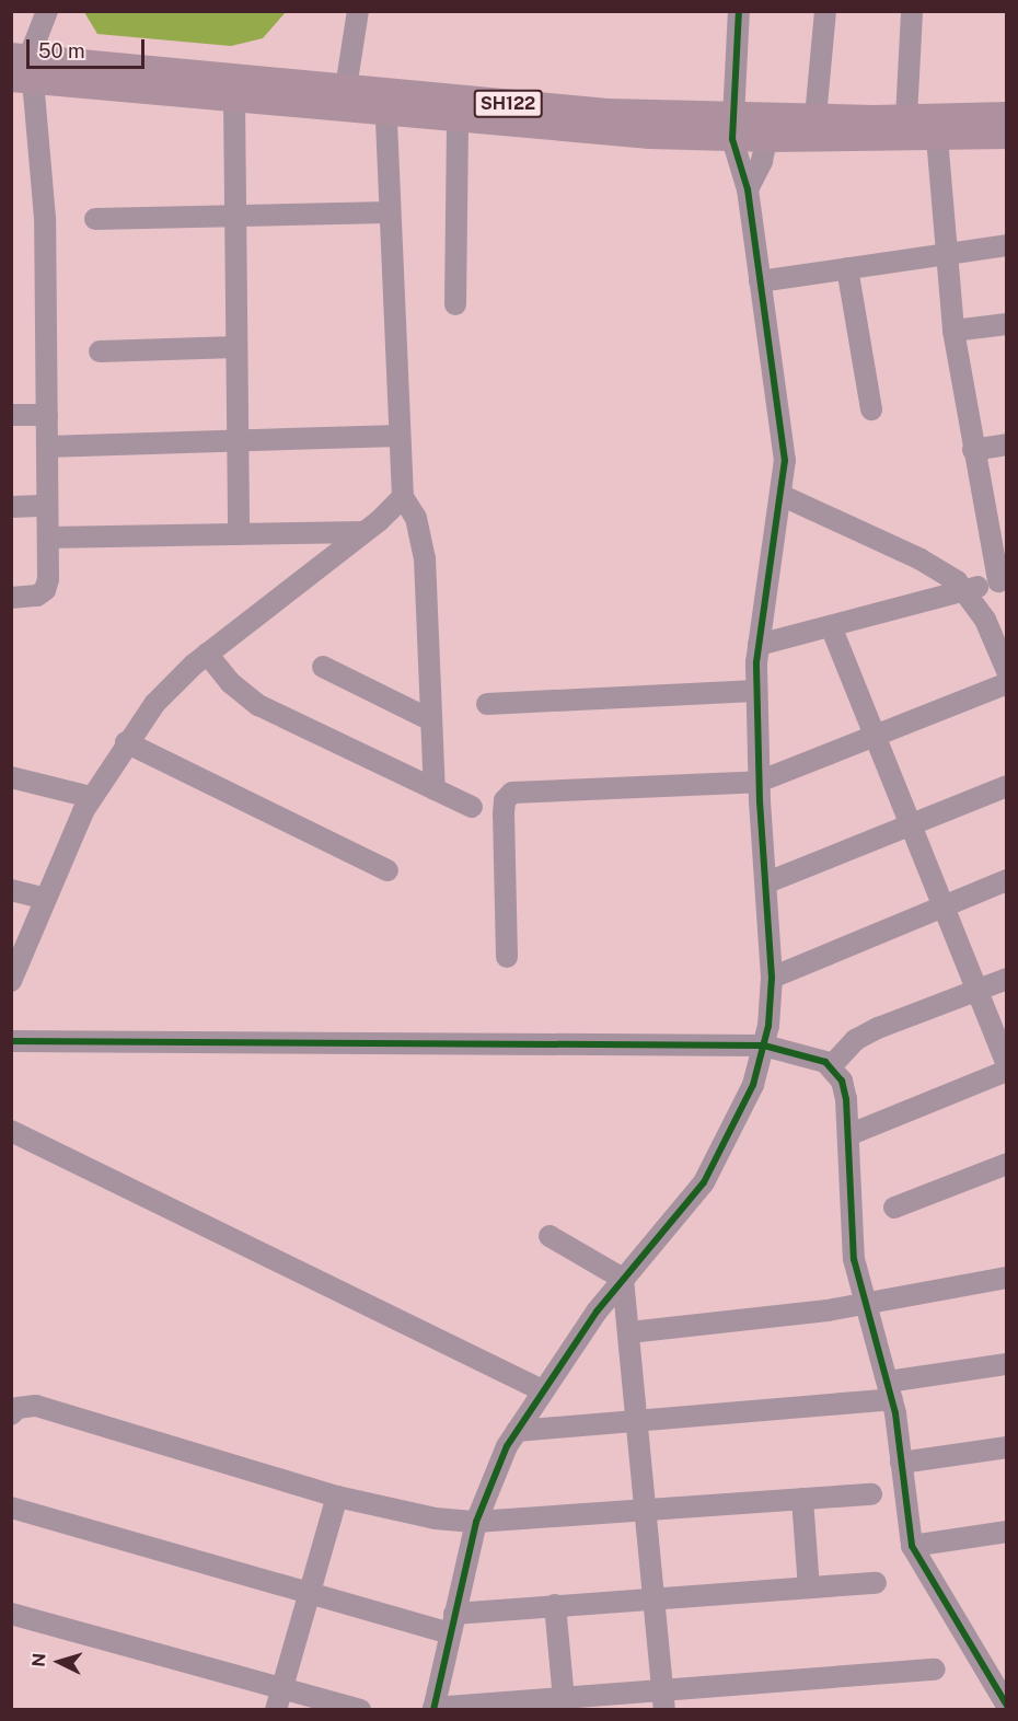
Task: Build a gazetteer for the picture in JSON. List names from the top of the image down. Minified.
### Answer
{"streets":{"main road":["SH122"]},"scale_bar":"50 m","north":"left"}
